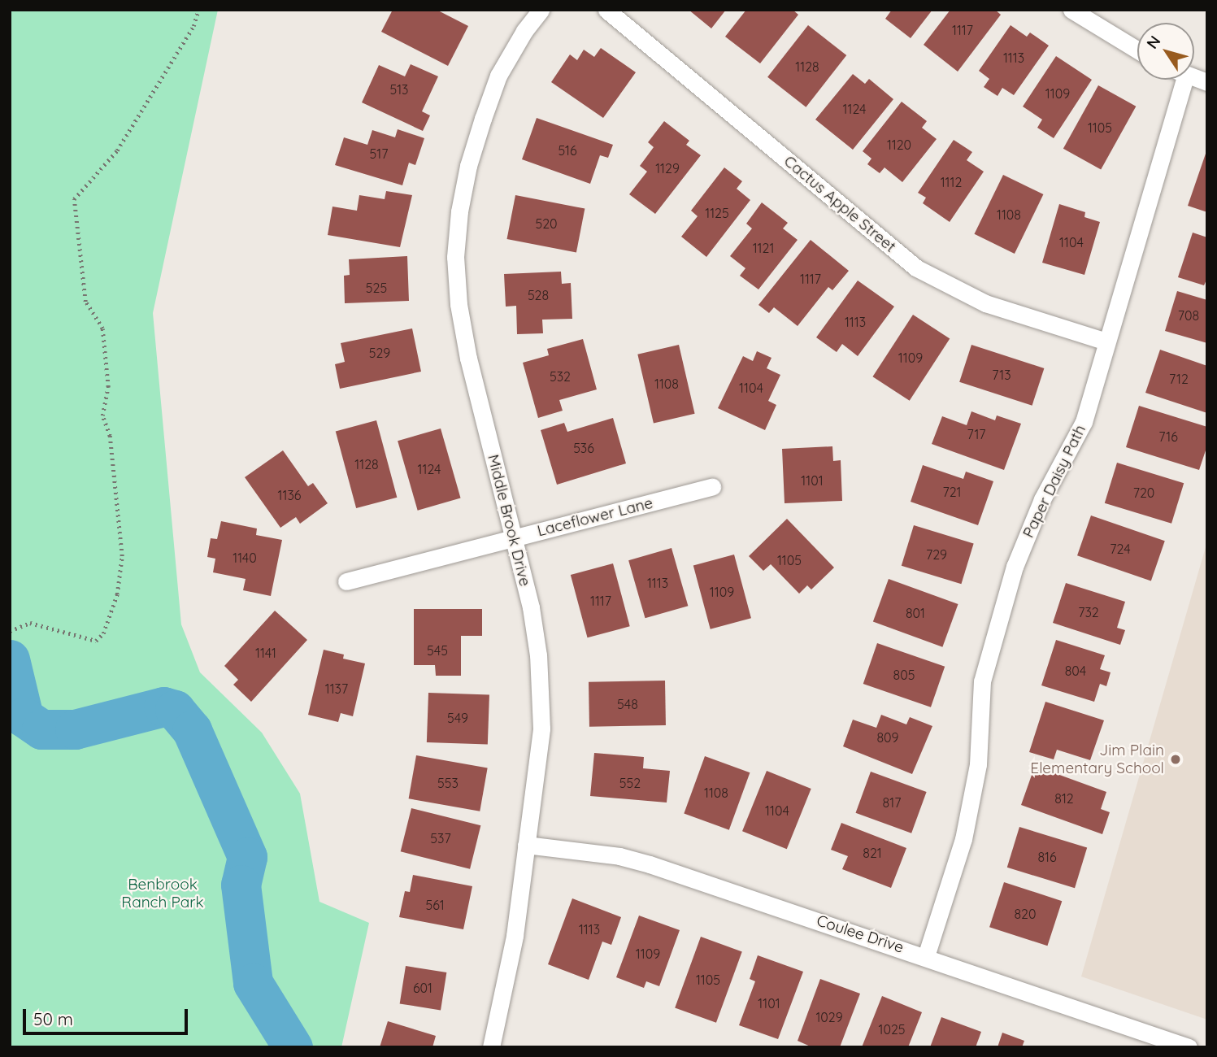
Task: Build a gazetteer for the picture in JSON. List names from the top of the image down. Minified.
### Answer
{"streets":{"street":["Cactus Apple Street","Paper Daisy Path","Laceflower Lane","Middle Brook Drive","Coulee Drive"]},"crossings":[["Cactus Apple Street","Paper Daisy Path"],["Paper Daisy Path","Coulee Drive"],["Laceflower Lane","Middle Brook Drive"],["Middle Brook Drive","Coulee Drive"]],"parks":["Benbrook Ranch Park"],"places":["Jim Plain Elementary School"],"house_numbers":["1117","1113","1128","513","1109","1124","1105","1120","516","517","1129","1112","1125","1108","520","1104","1121","1117","525","528","708","1113","529","1109","713","532","712","1108","1104","717","716","536","1128","1124","1101","721","720","1136","724","729","1140","1105","1113","1109","1117","732","801","545","1141","804","805","1137","548","549","809","553","552","1108","812","817","1104","537","821","816","561","820","1113","1109","1105","601","1101","1029","1025"],"scale_bar":"50 m","north":"top left"}
